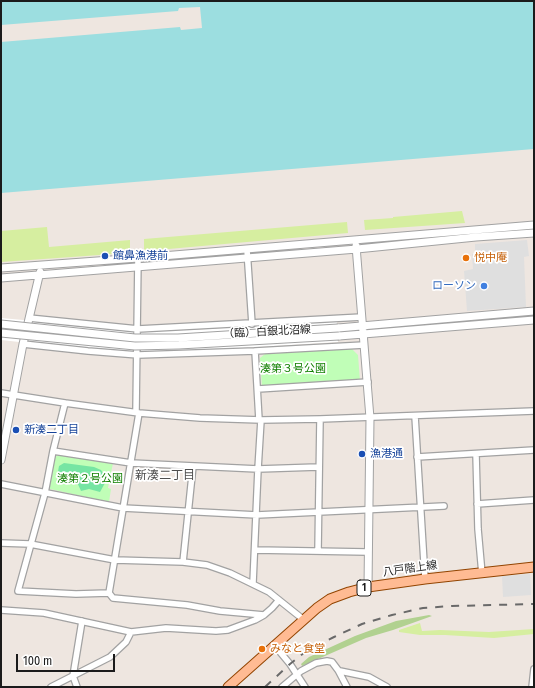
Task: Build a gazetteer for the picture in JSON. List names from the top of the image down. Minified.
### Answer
{"streets":{"main road":["八戸階上線","1"],"street":["（臨）白銀北沼線"]},"districts":["新湊二丁目"],"parks":["湊第３号公園","湊第２号公園"],"places":["館鼻漁港前","悦中庵","ローソン","新湊二丁目","漁港通","みなと食堂"],"scale_bar":"100 m"}
